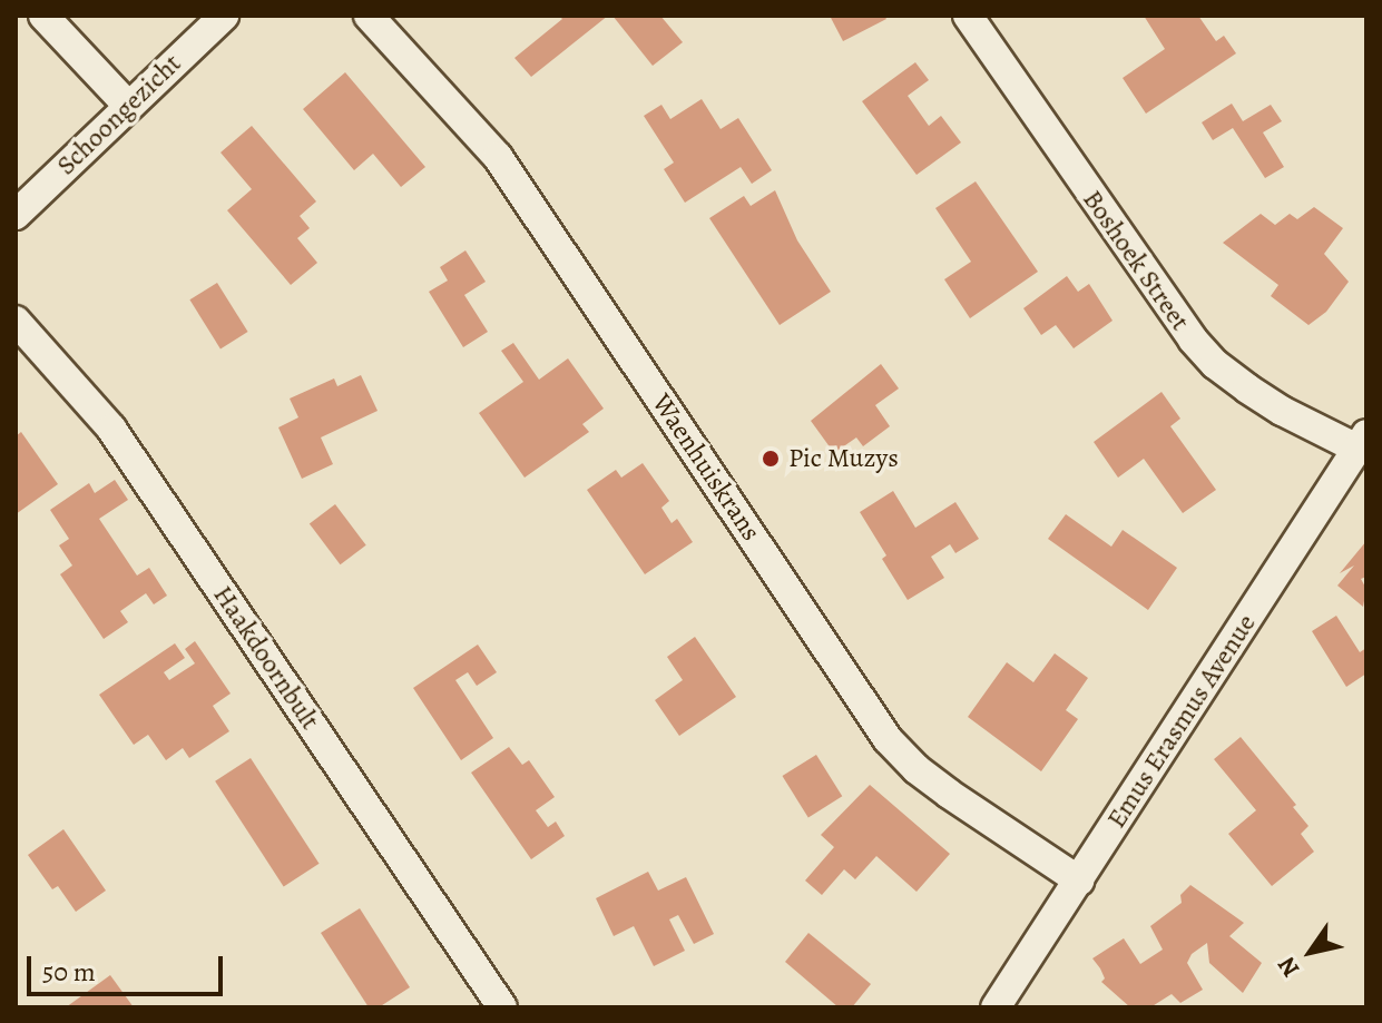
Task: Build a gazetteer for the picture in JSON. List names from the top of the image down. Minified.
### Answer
{"streets":{"street":["Schoongezicht","Boshoek Street","Waenhuiskrans","Haakdoornbult","Emus Erasmus Avenue"]},"crossings":[["Boshoek Street","Emus Erasmus Avenue"],["Waenhuiskrans","Emus Erasmus Avenue"]],"places":["Pic Muzys"],"scale_bar":"50 m","north":"bottom left"}
